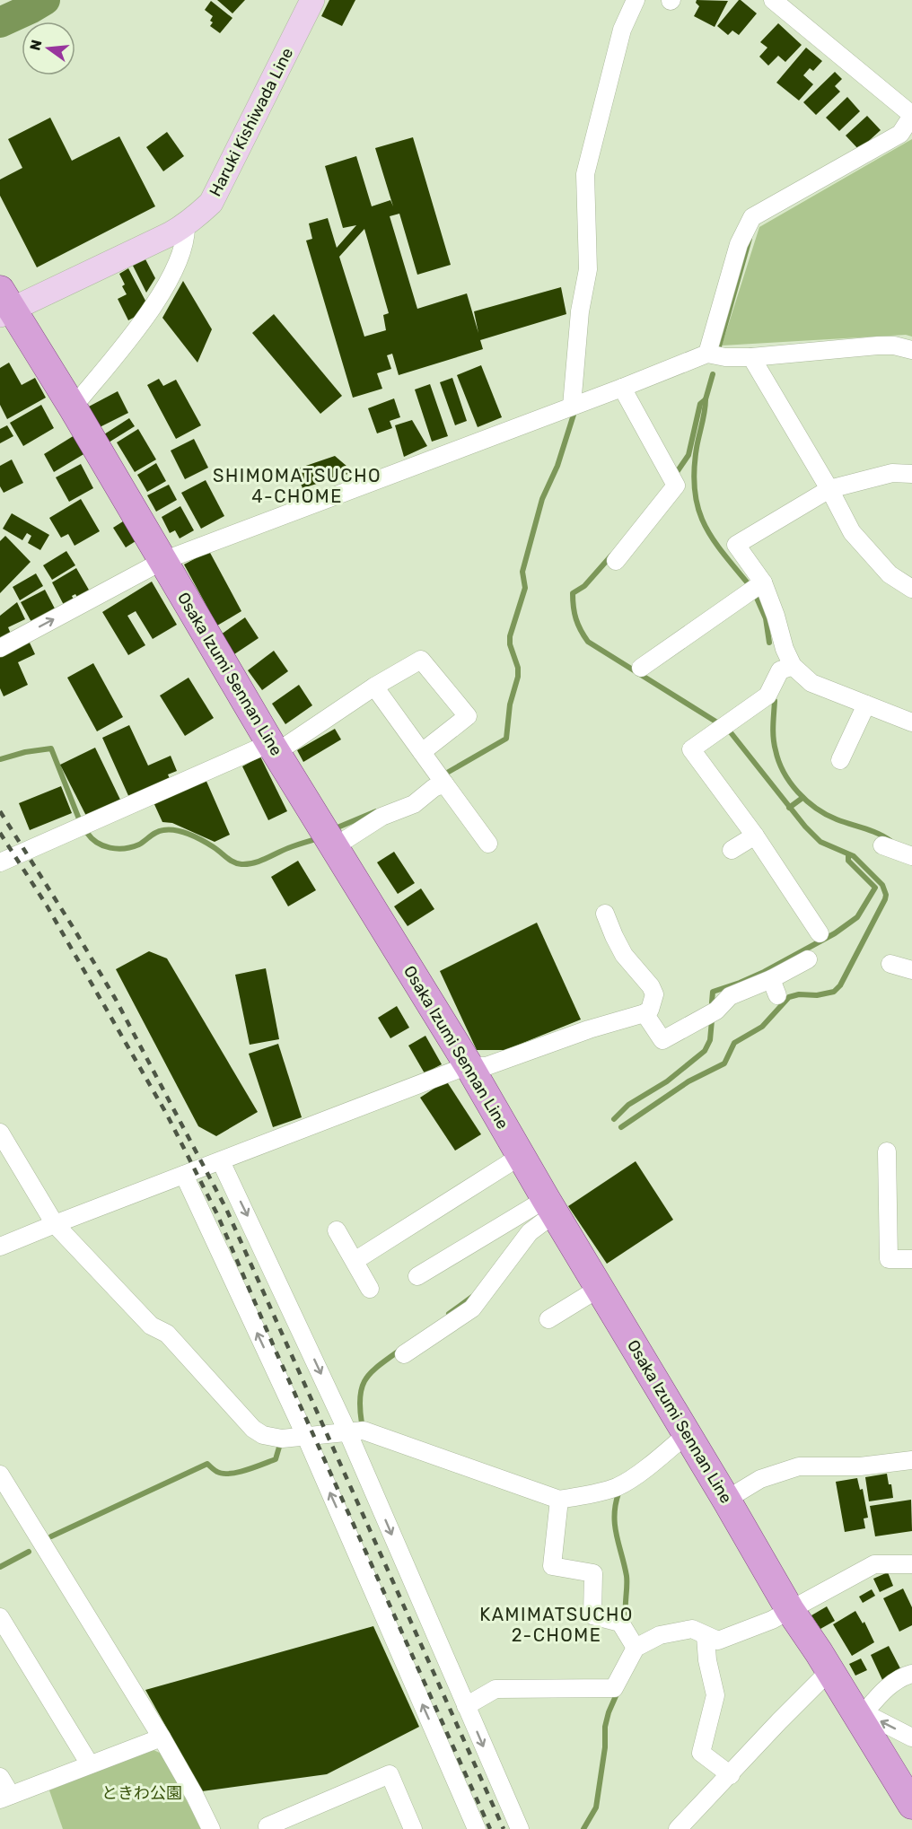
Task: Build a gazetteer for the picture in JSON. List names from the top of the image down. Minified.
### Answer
{"streets":{"main road":["Haruki Kishiwada Line","Osaka Izumi Sennan Line"]},"crossings":[["Haruki Kishiwada Line","Osaka Izumi Sennan Line"]],"districts":["SHIMOMATSUCHO 4-CHOME","KAMIMATSUCHO 2-CHOME"],"parks":["ときわ公園"],"north":"left"}
